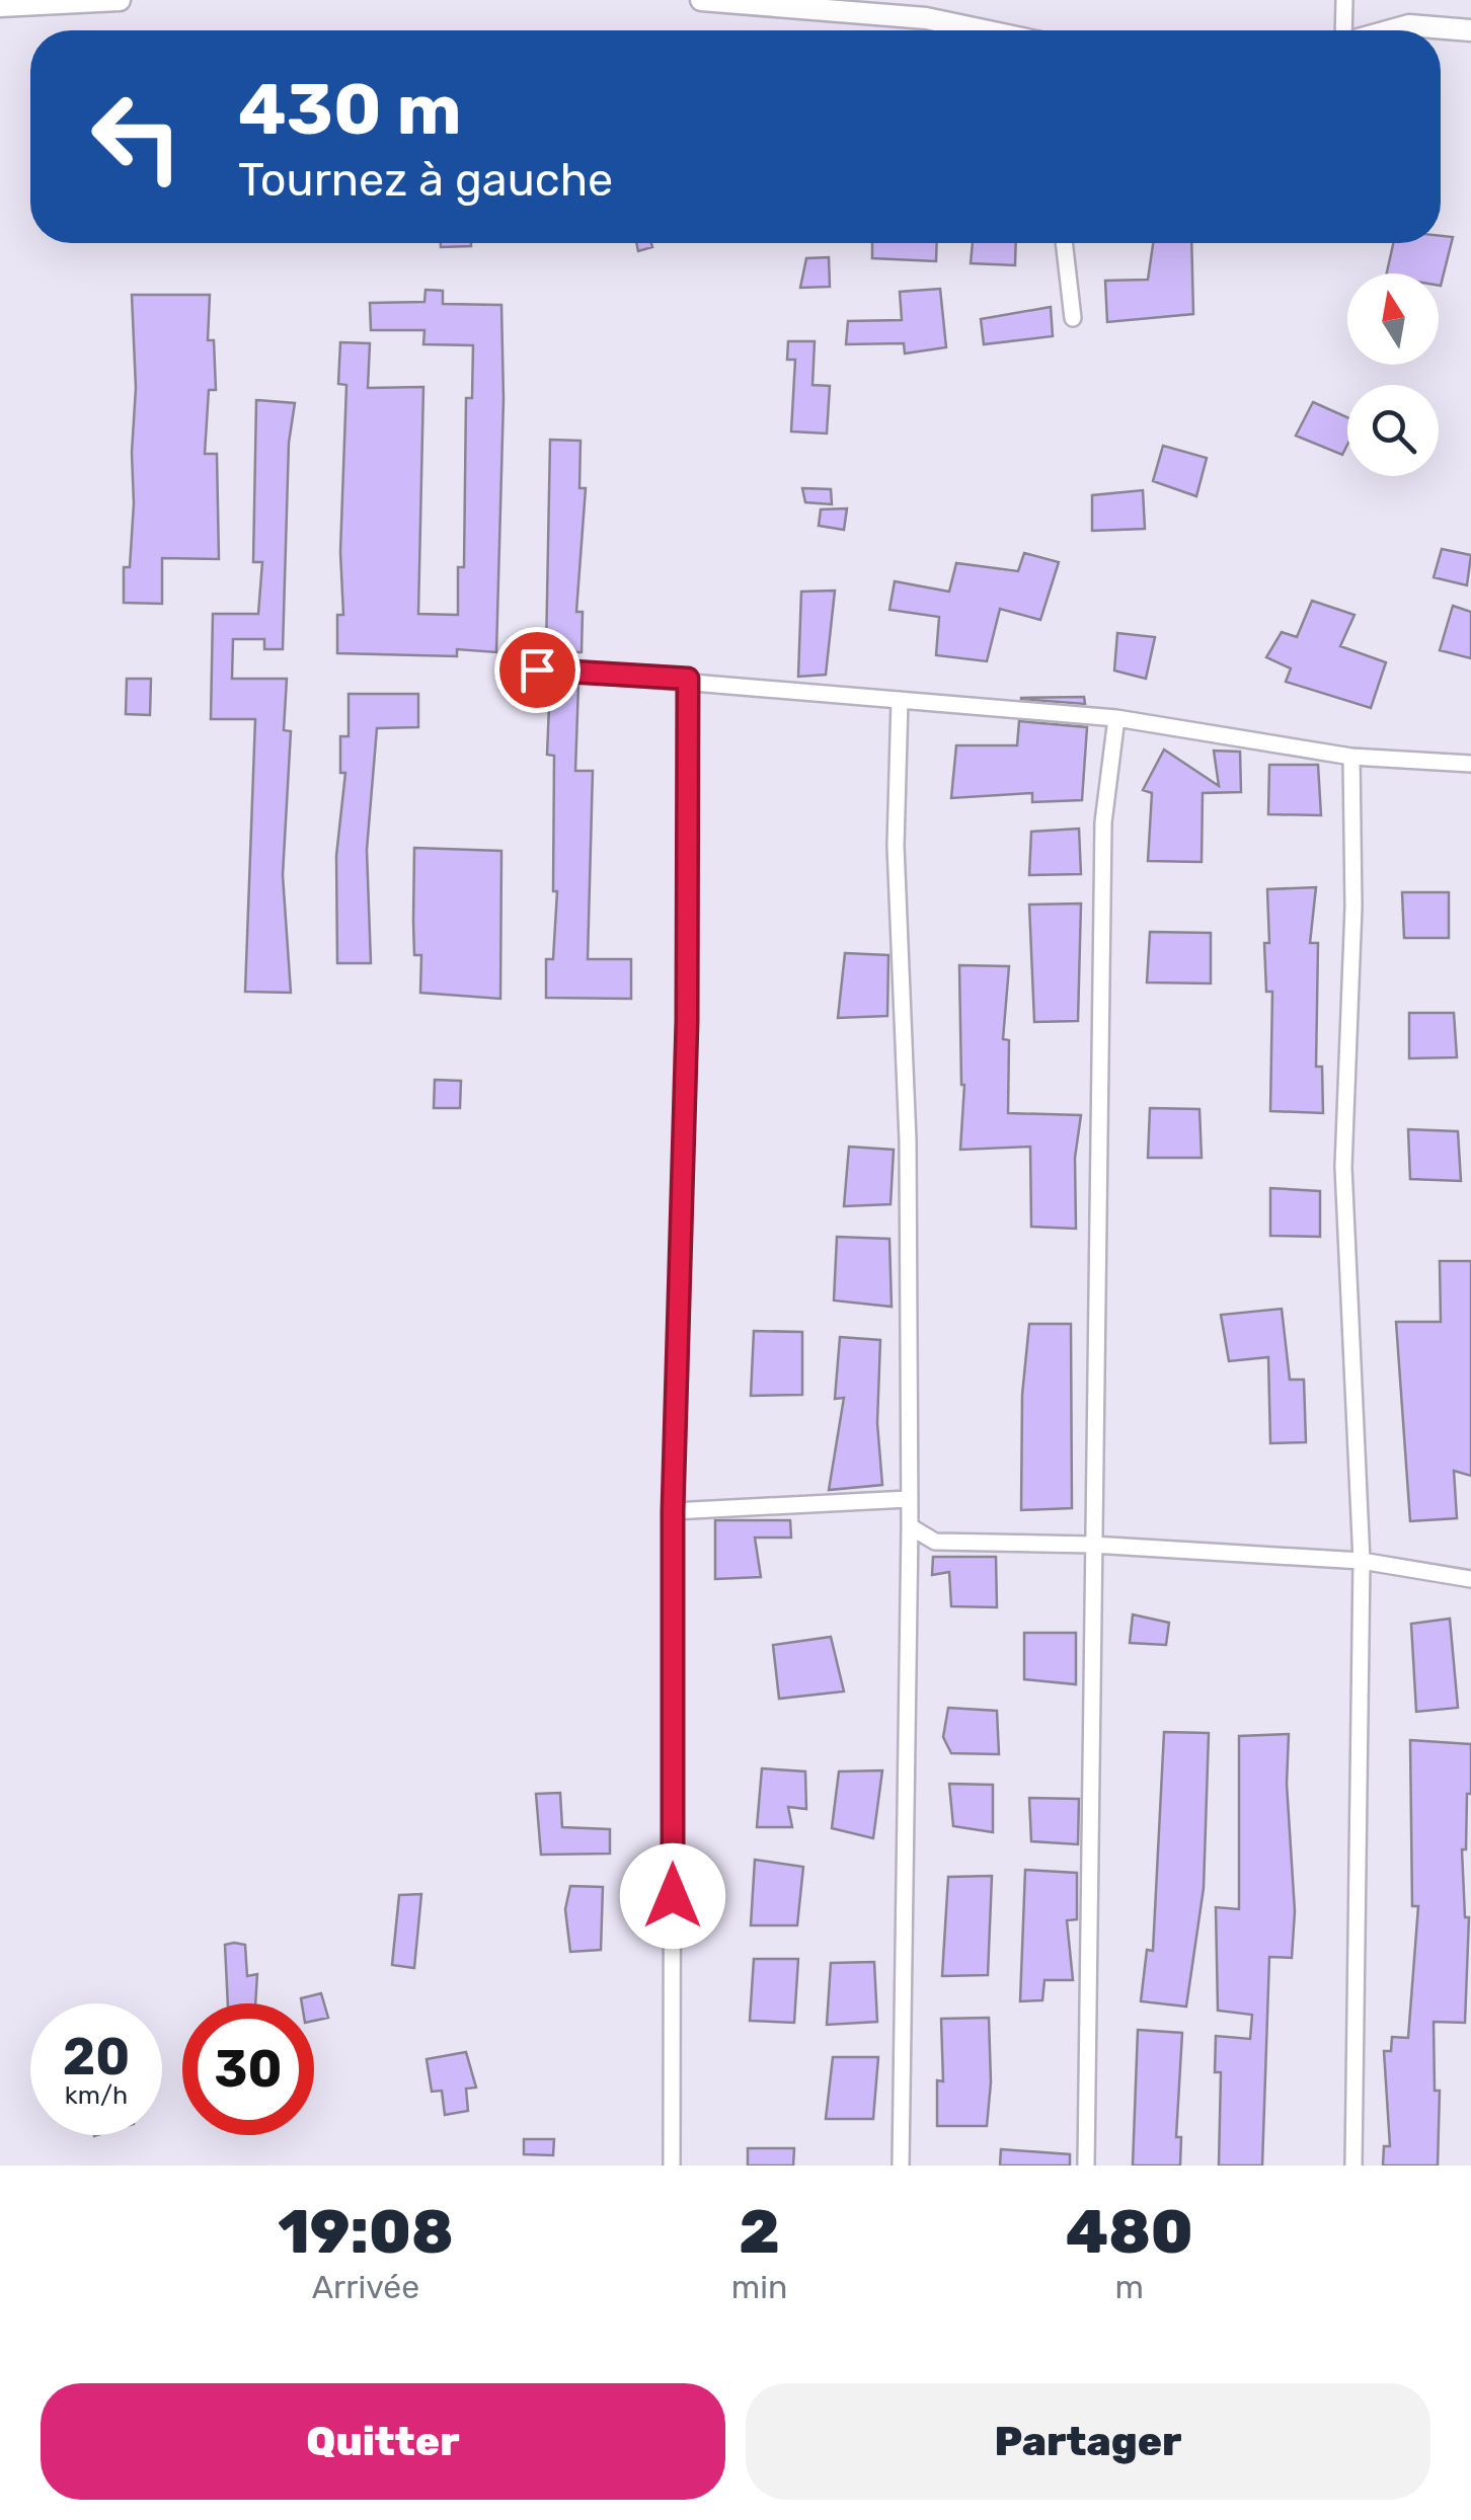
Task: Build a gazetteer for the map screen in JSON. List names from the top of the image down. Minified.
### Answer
{"north":"top","page":{"turn":["430 m","Tournez à gauche"],"speed":"20 km/h","limit":"30","eta":["19:08","Arrivée","2","min","480","m"],"buttons":["Quitter","Partager"]}}
